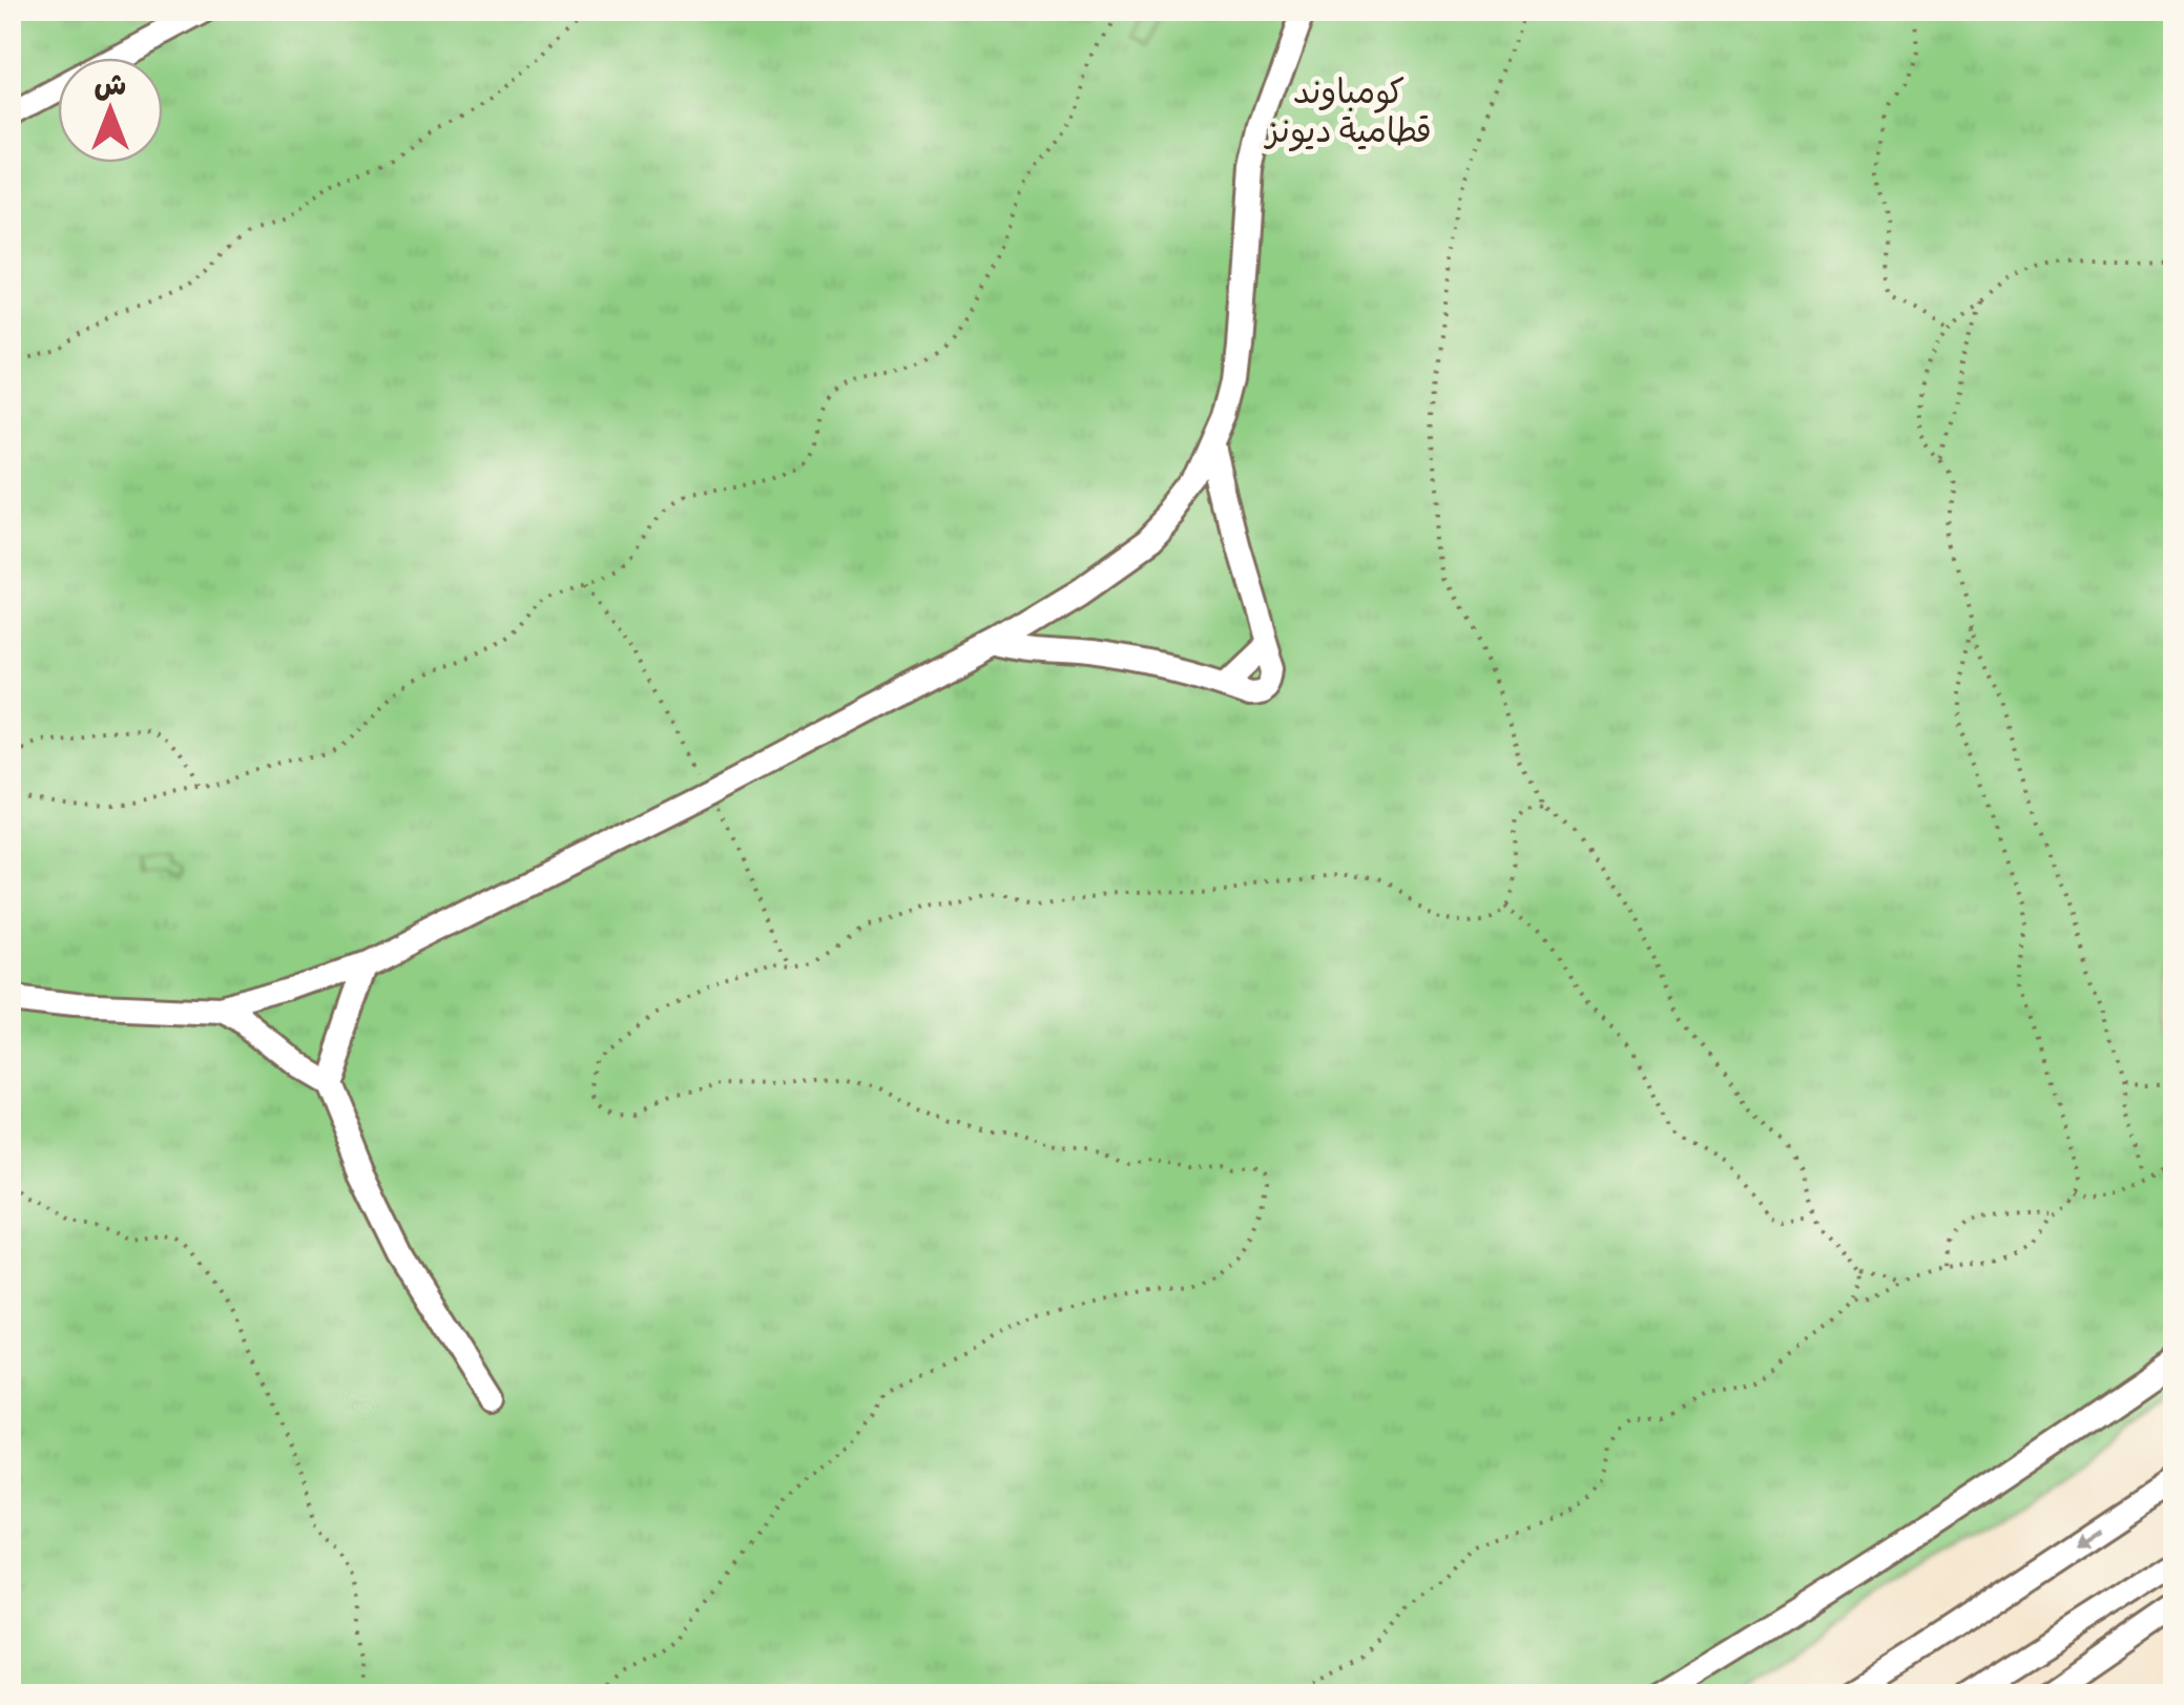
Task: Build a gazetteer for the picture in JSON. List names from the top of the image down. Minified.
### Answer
{"districts":["كومباوند قطامية ديونز"],"north":"top"}
